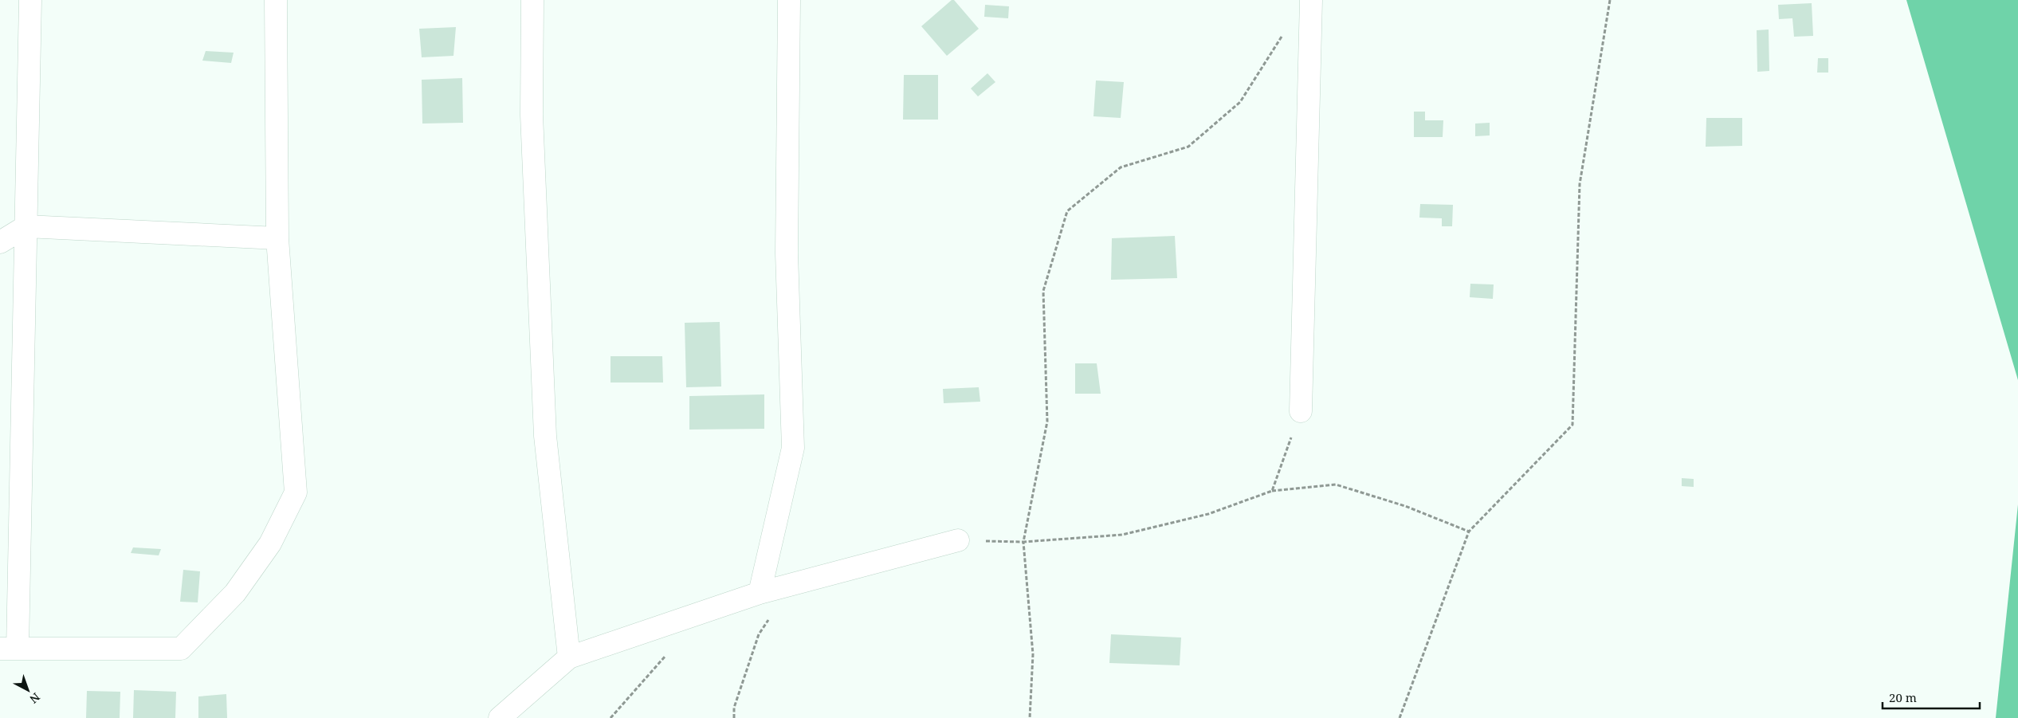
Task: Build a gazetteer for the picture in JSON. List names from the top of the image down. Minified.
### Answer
{"scale_bar":"20 m","north":"bottom right"}
